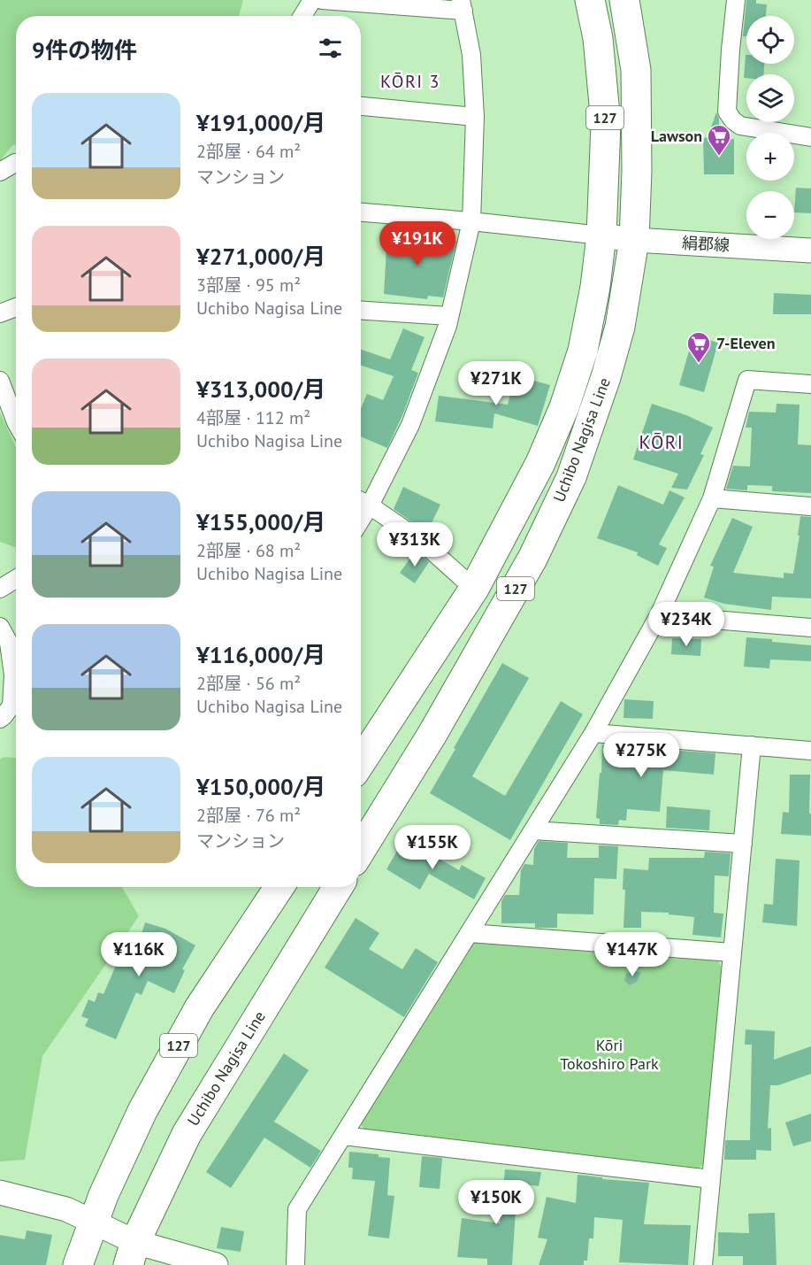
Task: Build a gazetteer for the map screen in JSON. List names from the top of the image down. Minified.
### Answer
{"streets":{"highway":["127","Uchibo Nagisa Line"],"street":["絹郡線"]},"crossings":[["絹郡線","Uchibo Nagisa Line"]],"districts":["KŌRI 3","KŌRI"],"parks":["Kōri Tokoshiro Park"],"places":{"supermarket":["Lawson","7-Eleven"]},"page":{"map_buttons":["+","−"],"heading":"9件の物件","list":[{"name":"¥191,000/月","note":"2部屋 · 64 m² · マンション"},{"name":"¥271,000/月","note":"3部屋 · 95 m² · Uchibo Nagisa Line"},{"name":"¥313,000/月","note":"4部屋 · 112 m² · Uchibo Nagisa Line"},{"name":"¥155,000/月","note":"2部屋 · 68 m² · Uchibo Nagisa Line"},{"name":"¥116,000/月","note":"2部屋 · 56 m² · Uchibo Nagisa Line"},{"name":"¥150,000/月","note":"2部屋 · 76 m² · マンション"}],"price":["¥191K","¥271K","¥313K","¥234K","¥275K","¥155K","¥116K","¥147K","¥150K"]}}
